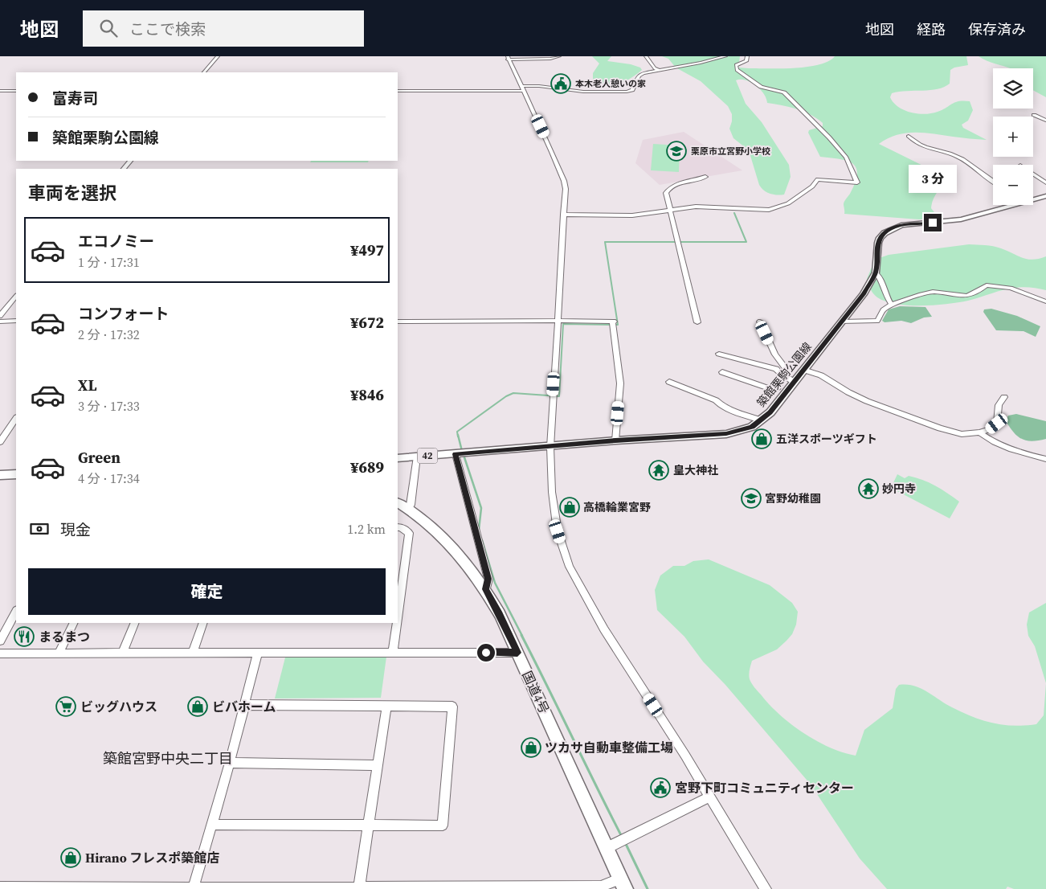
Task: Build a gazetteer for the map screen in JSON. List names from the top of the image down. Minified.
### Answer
{"streets":{"highway":["国道4号"],"main road":["築館栗駒公園線","42"]},"districts":["築館宮野中央二丁目"],"places":{"public building":["本木老人憩いの家","宮野下町コミュニティセンター"],"school or university":["栗原市立宮野小学校","宮野幼稚園"],"shop":["五洋スポーツギフト","高橋輪業宮野","ビバホーム","ツカサ自動車整備工場","Hirano フレスポ築館店"],"temple":["皇大神社","妙円寺"],"restaurant":["まるまつ"],"supermarket":["ビッグハウス"]},"page":{"header":"地図","search":"ここで検索","nav":["地図","経路","保存済み"],"map_buttons":["+","−"],"banner":["富寿司","築館栗駒公園線"],"bubble":"3 分","heading":"車両を選択","list":[{"name":"エコノミー","note":"1 分 · 17:31","value":"¥497"},{"name":"コンフォート","note":"2 分 · 17:32","value":"¥672"},{"name":"XL","note":"3 分 · 17:33","value":"¥846"},{"name":"Green","note":"4 分 · 17:34","value":"¥689"}],"pay":["現金","1.2 km"],"buttons":"確定"}}
